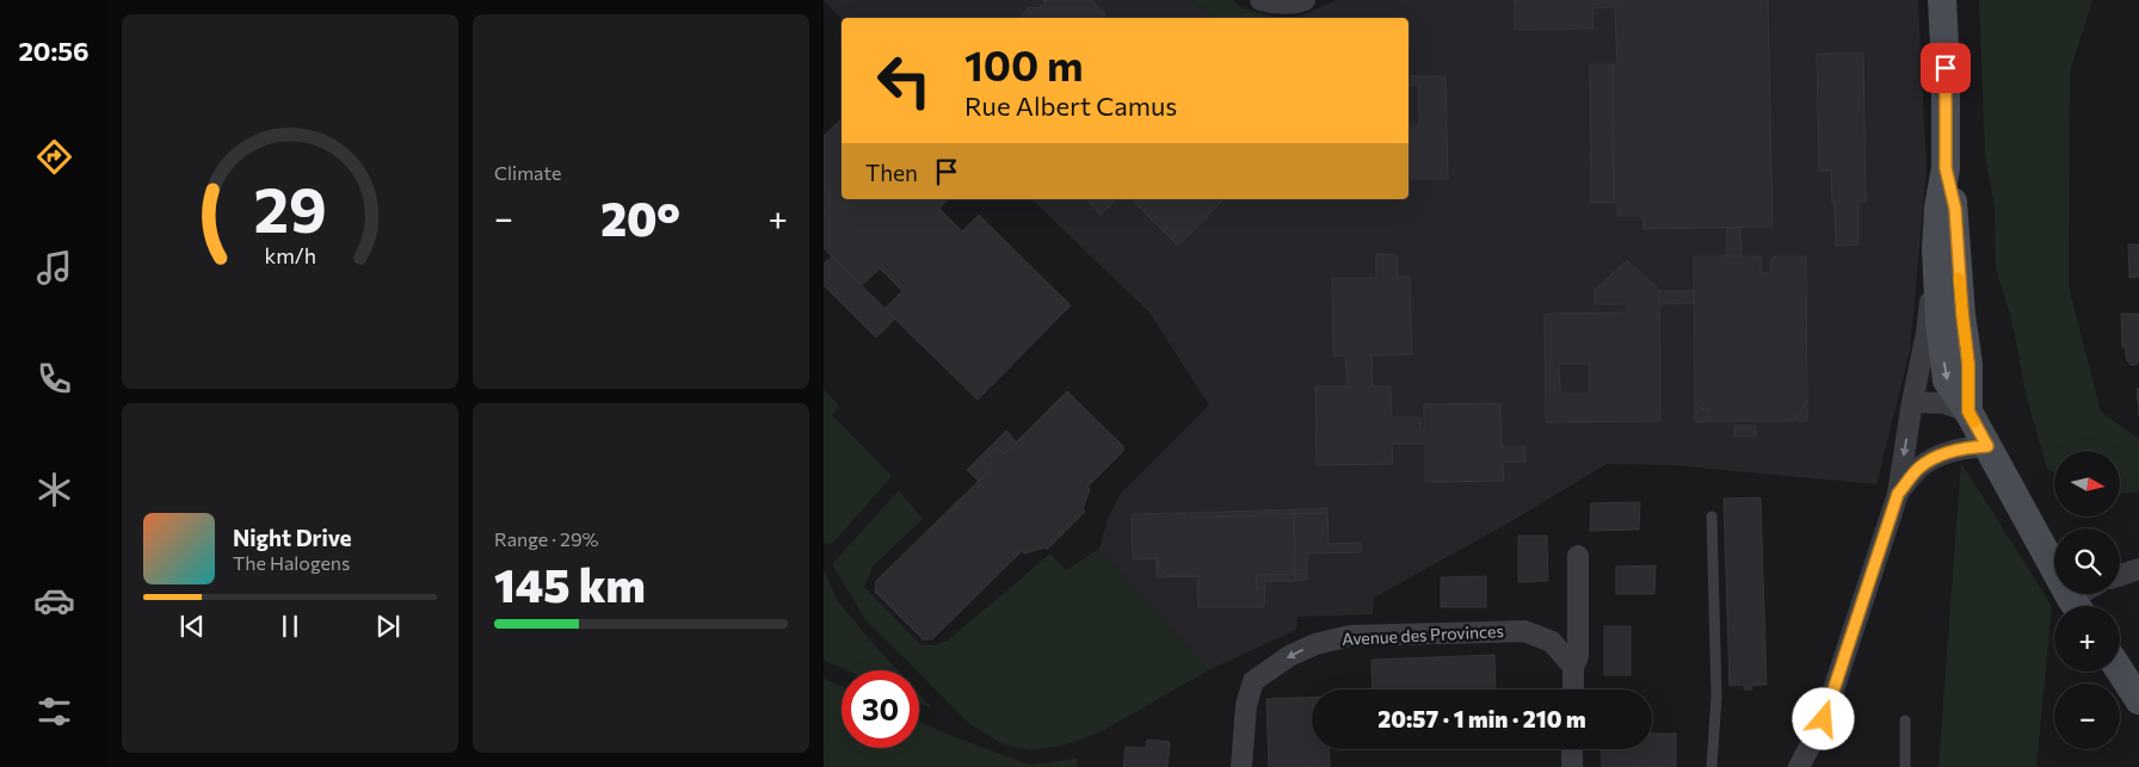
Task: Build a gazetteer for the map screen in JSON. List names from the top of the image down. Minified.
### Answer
{"streets":{"street":["Avenue des Provinces"]},"one_way":["Avenue des Provinces"],"north":"right","page":{"tabs":"20:56","tile":["Climate",["Range · 29%","145 km"]],"turn":["100 m","Rue Albert Camus"],"then":"Then","heat":["−","20°","+"],"map_buttons":["+","−"],"song":["Night Drive","The Halogens"],"limit":"30","trip":"20:57 · 1 min · 210 m","gauge":["29","km/h"]}}
